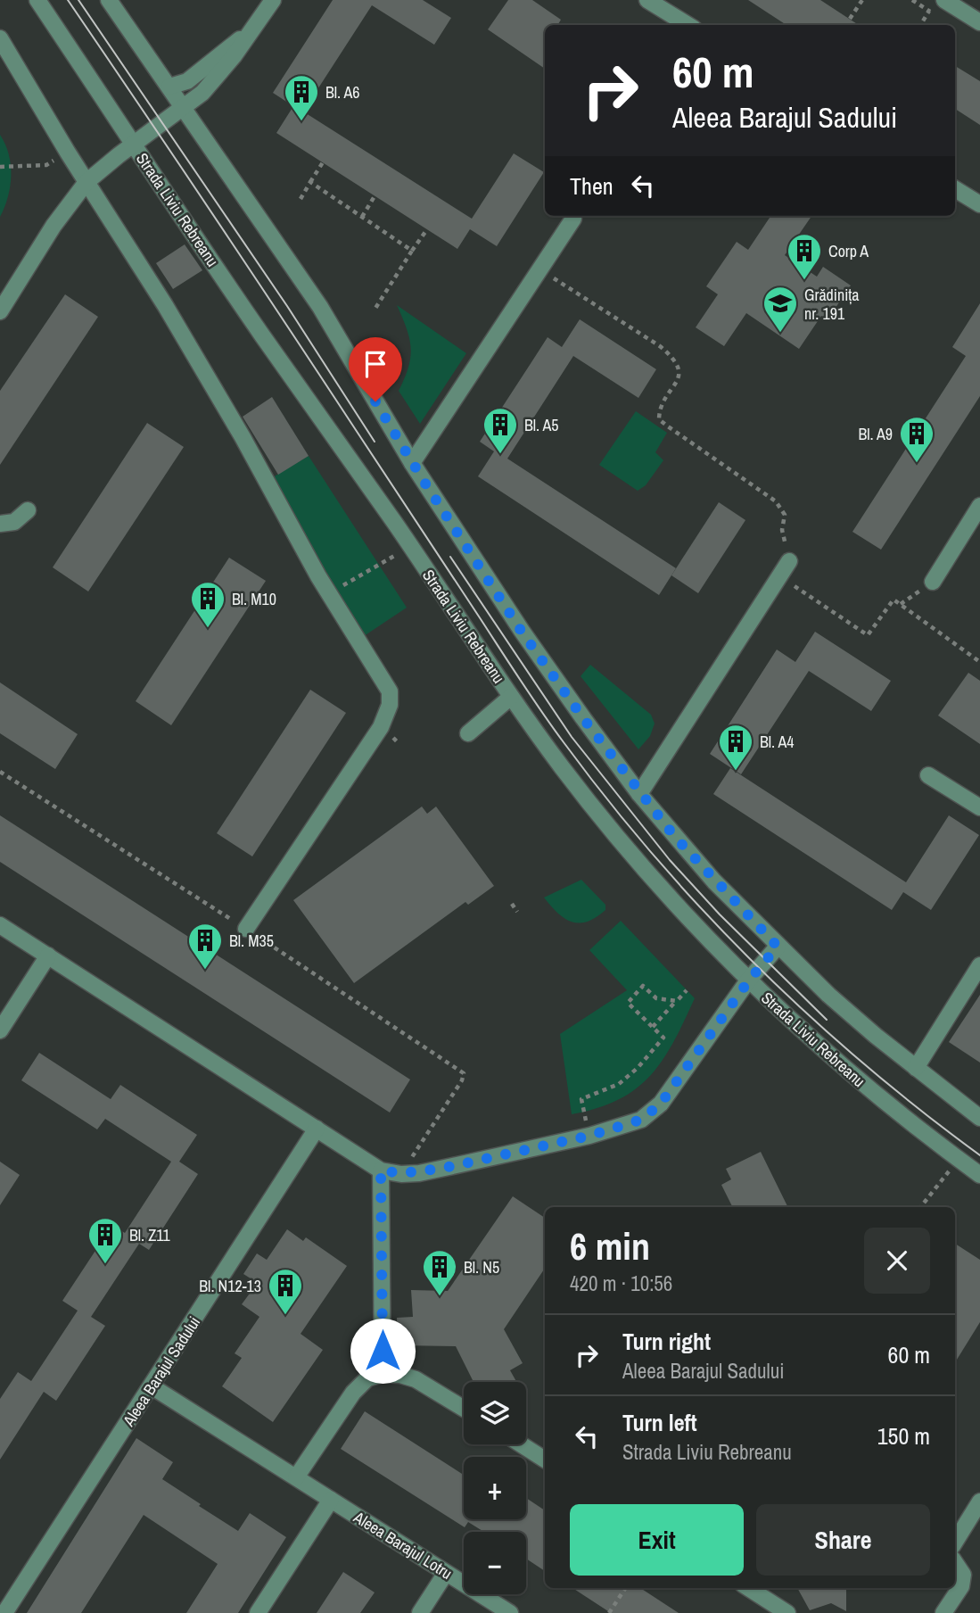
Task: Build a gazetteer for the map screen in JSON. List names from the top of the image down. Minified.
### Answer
{"streets":{"street":["Strada Liviu Rebreanu","Aleea Barajul Sadului","Aleea Barajul Lotru"]},"crossings":[["Aleea Barajul Sadului","Aleea Barajul Lotru"]],"places":{"building":["Bl. A6","Corp A","Bl. A5","Bl. A9","Bl. M10","Bl. A4","Bl. M35","Bl. Z11","Bl. N5","Bl. N12-13"],"school or university":["Grădinița nr. 191"]},"page":{"turn":["60 m","Aleea Barajul Sadului"],"then":"Then","heading":["6 min","420 m · 10:56"],"list":[{"name":"Turn right","note":"Aleea Barajul Sadului","value":"60 m"},{"name":"Turn left","note":"Strada Liviu Rebreanu","value":"150 m"}],"map_buttons":["+","−"],"buttons":["Exit","Share"]}}
